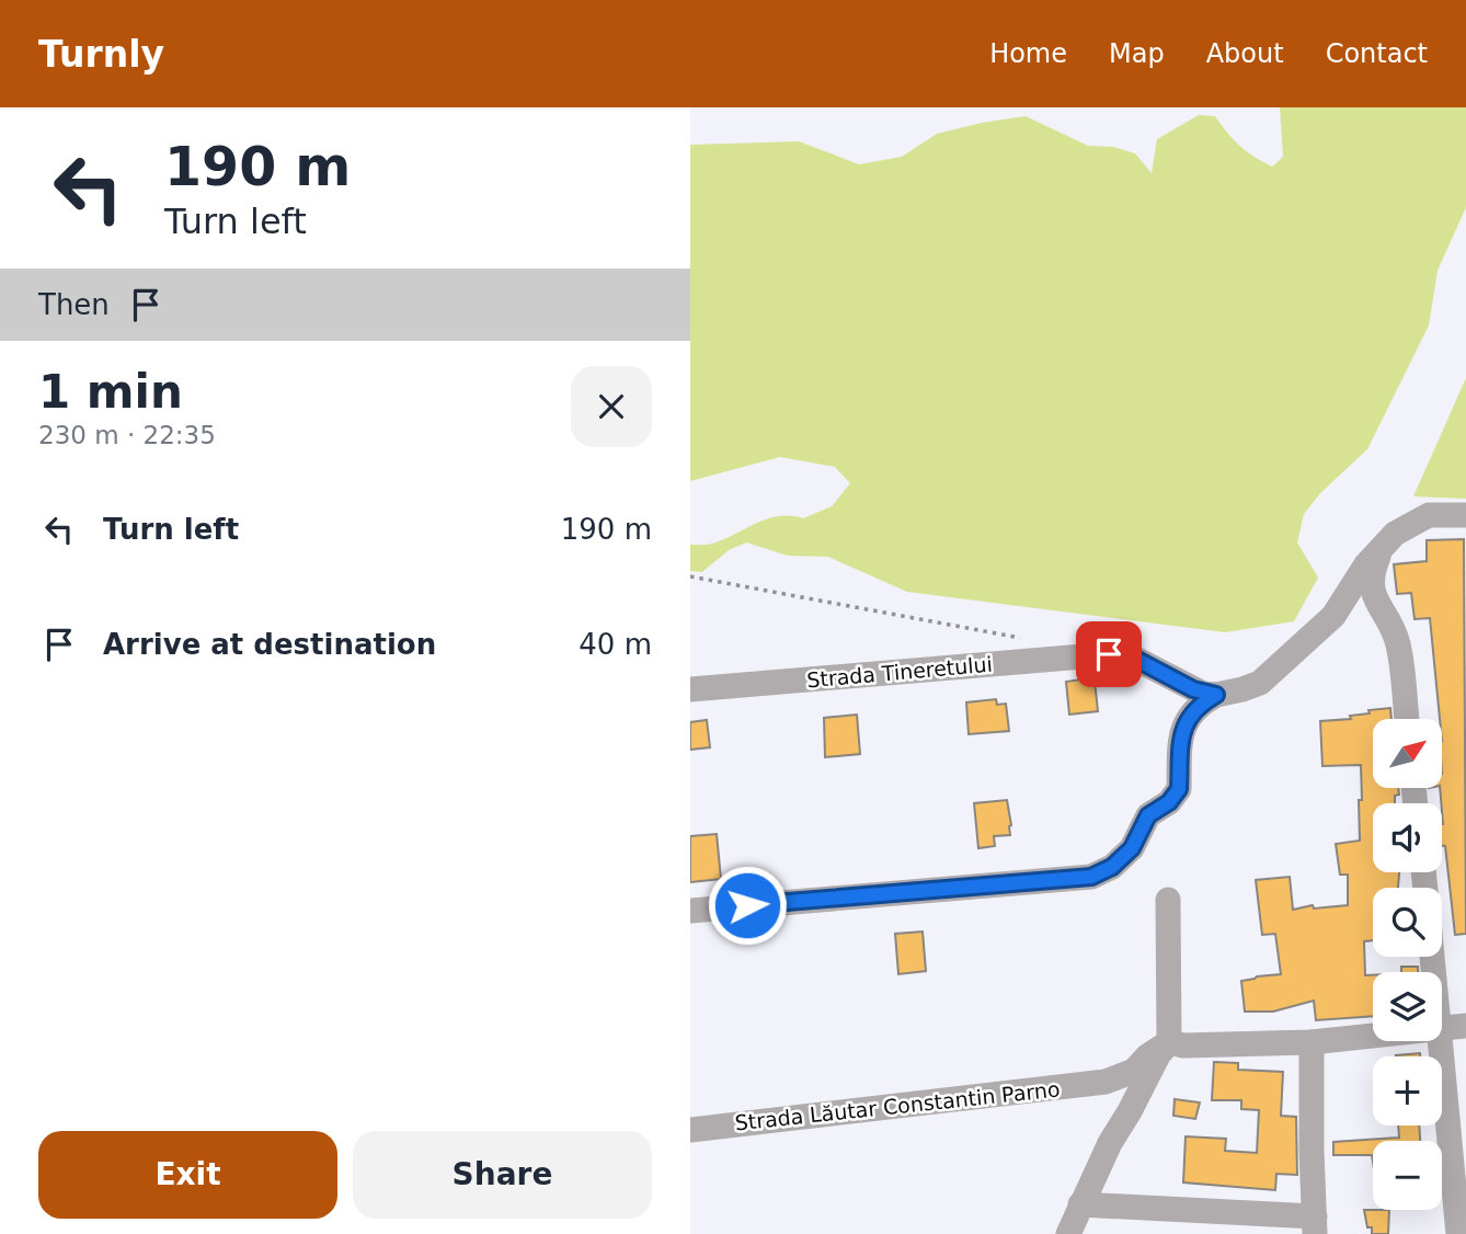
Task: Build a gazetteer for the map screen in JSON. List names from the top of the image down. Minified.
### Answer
{"streets":{"street":["Strada Tineretului","Strada Lăutar Constantin Parno"]},"north":"top right","page":{"header":"Turnly","nav":["Home","Map","About","Contact"],"turn":["190 m","Turn left"],"then":"Then","heading":["1 min","230 m · 22:35"],"list":[{"name":"Turn left","value":"190 m"},{"name":"Arrive at destination","value":"40 m"}],"map_buttons":["+","−"],"buttons":["Exit","Share"]}}
